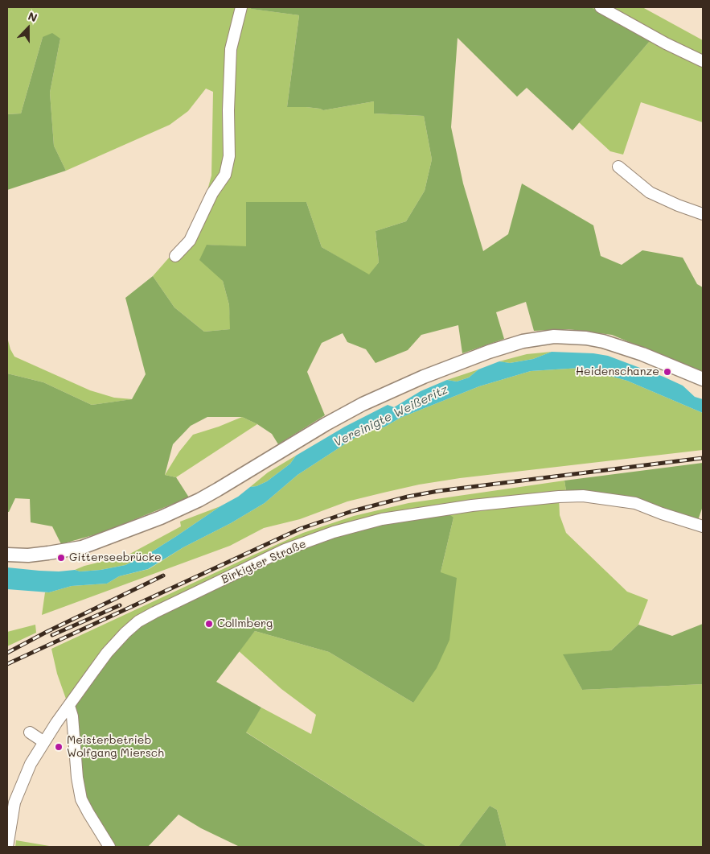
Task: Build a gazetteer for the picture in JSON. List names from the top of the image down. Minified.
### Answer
{"streets":{"street":["Birkigter Straße"]},"water":["Vereinigte Weißeritz"],"places":["Heidenschanze","Gitterseebrücke","Collmberg","Meisterbetrieb Wolfgang Miersch"],"north":"top"}
